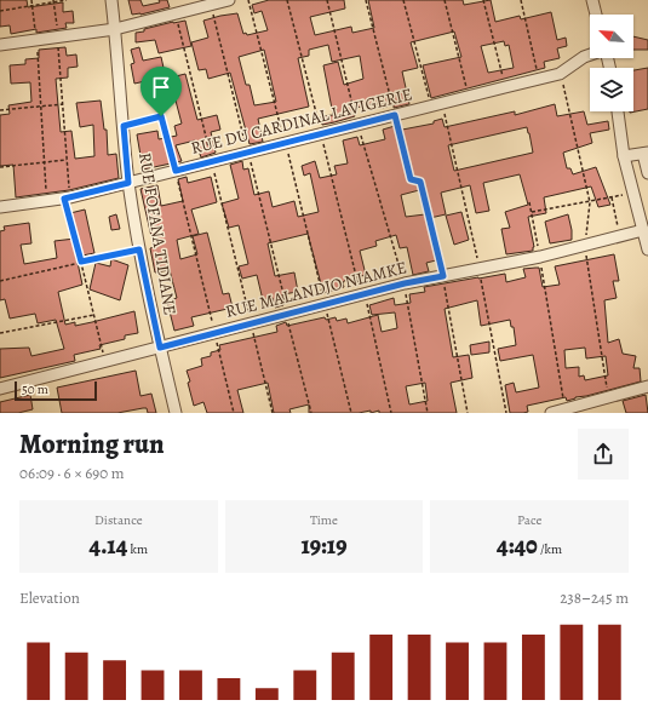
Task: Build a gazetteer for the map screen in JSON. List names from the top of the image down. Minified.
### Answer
{"streets":{"street":["RUE DU CARDINAL LAVIGERIE","RUE FOFANA TIDIANE","RUE MALANDJO NIAMKE"]},"crossings":[["RUE DU CARDINAL LAVIGERIE","RUE FOFANA TIDIANE"],["RUE FOFANA TIDIANE","RUE MALANDJO NIAMKE"]],"scale_bar":"50 m","north":"top left","page":{"scale":"50 m","heading":["Morning run","06:09 · 6 × 690 m"],"stats":[["Distance","4.14 km"],["Time","19:19"],["Pace","4:40 /km"]],"chart":["Elevation","238–245 m"]}}
